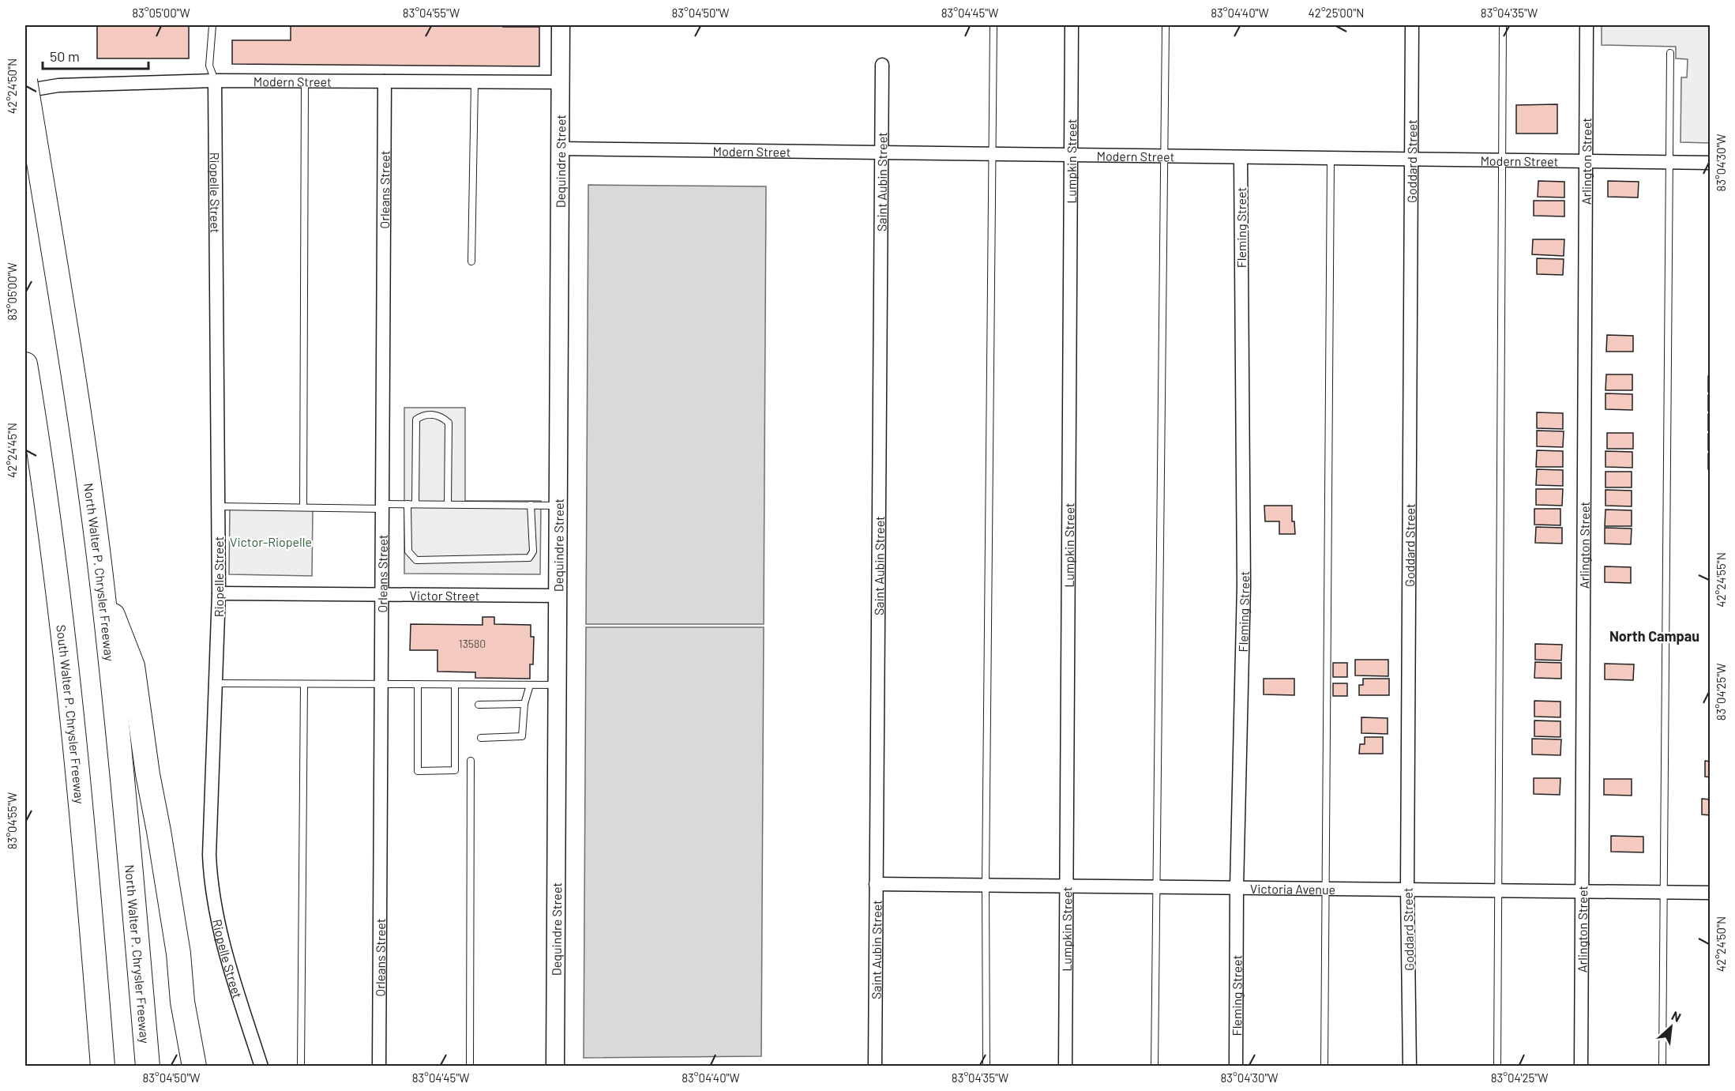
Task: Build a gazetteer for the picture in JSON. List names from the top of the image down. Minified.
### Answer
{"streets":{"highway":["North Walter P. Chrysler Freeway","South Walter P. Chrysler Freeway"],"street":["Modern Street","Dequindre Street","Lumpkin Street","Goddard Street","Arlington Street","Saint Aubin Street","Orleans Street","Riopelle Street","Fleming Street","Victor Street","Victoria Avenue"]},"crossings":[["Modern Street","Dequindre Street"],["Modern Street","Lumpkin Street"],["Modern Street","Goddard Street"],["Modern Street","Arlington Street"],["Modern Street","Saint Aubin Street"],["Modern Street","Orleans Street"],["Modern Street","Riopelle Street"],["Modern Street","Fleming Street"],["Dequindre Street","Victor Street"],["Lumpkin Street","Victoria Avenue"],["Goddard Street","Victoria Avenue"],["Arlington Street","Victoria Avenue"],["Saint Aubin Street","Victoria Avenue"],["Orleans Street","Victor Street"],["Riopelle Street","Victor Street"],["Fleming Street","Victoria Avenue"]],"districts":["North Campau"],"parks":["Victor-Riopelle"],"house_numbers":["13580"],"scale_bar":"50 m","north":"top right","coordinates":["83°05'00\"W","83°04'55\"W","83°04'50\"W","83°04'45\"W","83°04'40\"W","42°25'00\"N","83°04'35\"W","42°24'50\"N","83°04'30\"W","42°24'45\"N","42°24'55\"N","83°04'25\"W"]}
